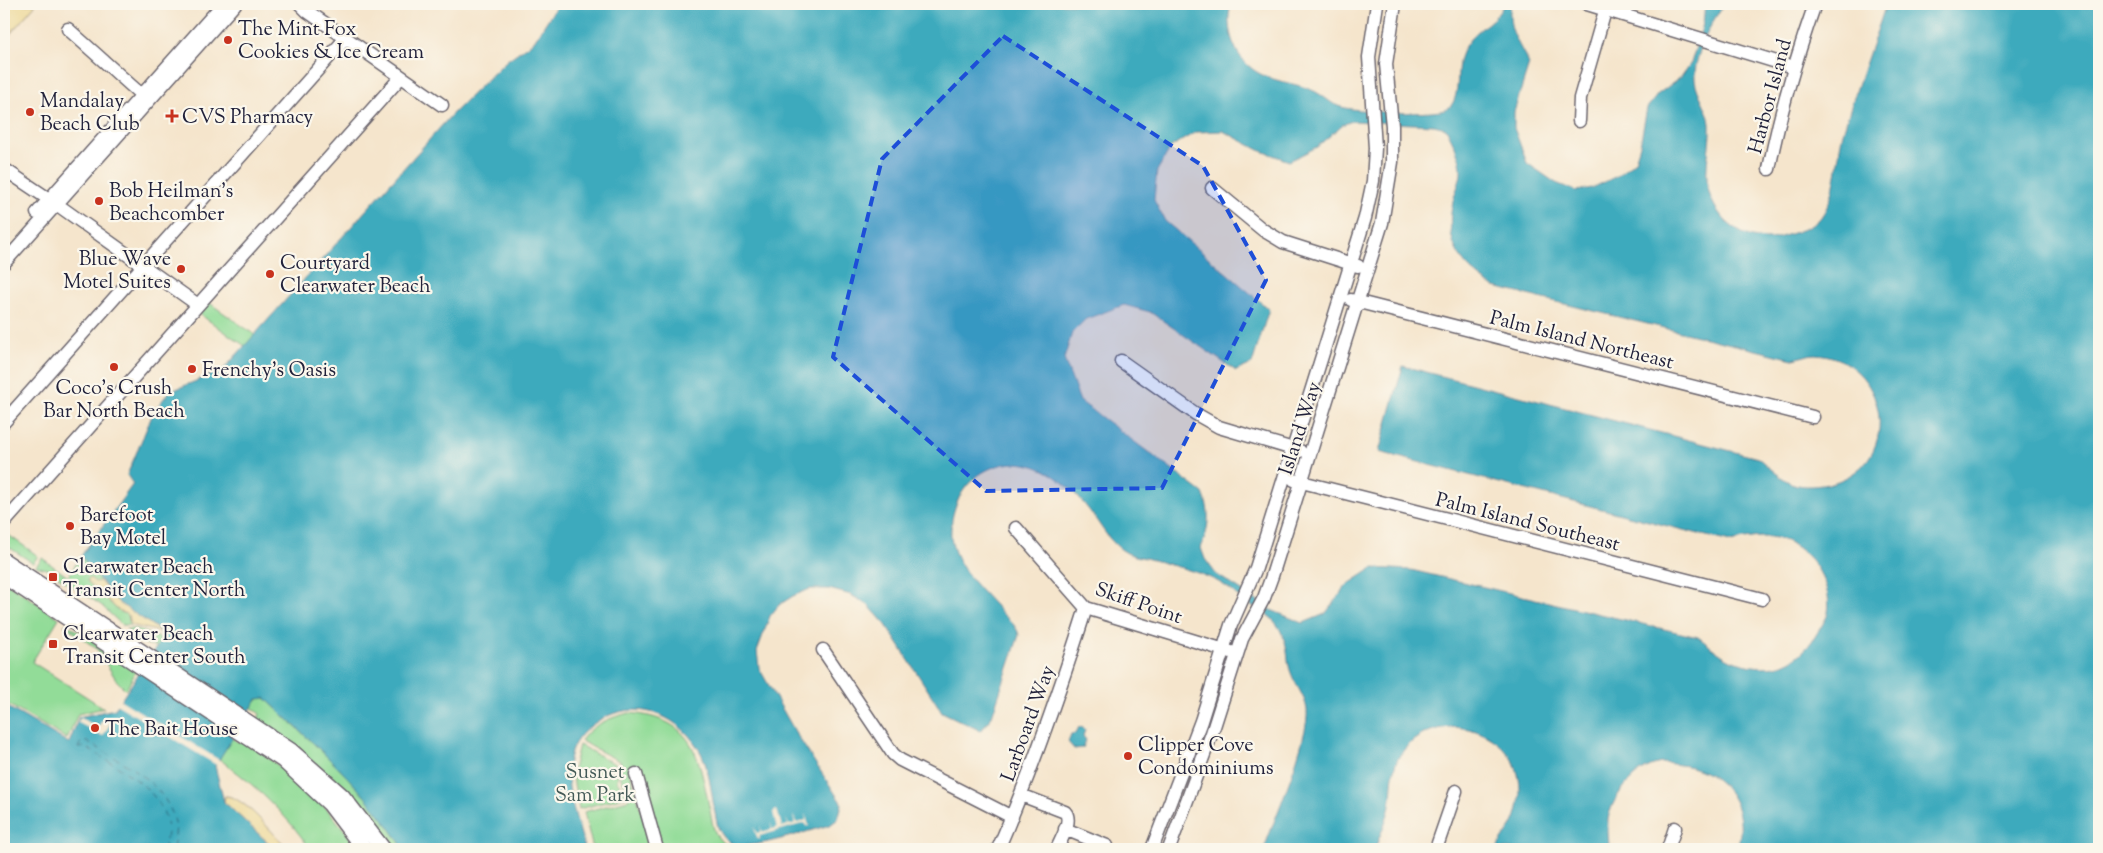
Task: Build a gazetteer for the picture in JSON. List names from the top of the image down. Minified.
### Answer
{"streets":{"street":["Harbor Island","Palm Island Northeast","Island Way","Palm Island Southeast","Skiff Point","Larboard Way"]},"crossings":[["Palm Island Northeast","Island Way"],["Island Way","Palm Island Southeast"],["Island Way","Skiff Point"],["Skiff Point","Larboard Way"]],"parks":["Susnet Sam Park"],"places":{"other":["The Mint Fox Cookies & Ice Cream","Mandalay Beach Club","Bob Heilman's Beachcomber","Blue Wave Motel Suites","Courtyard Clearwater Beach","Coco's Crush Bar North Beach","Frenchy's Oasis","Barefoot Bay Motel","The Bait House","Clipper Cove Condominiums"],"health":["CVS Pharmacy"],"transit":["Clearwater Beach Transit Center North","Clearwater Beach Transit Center South"]}}
